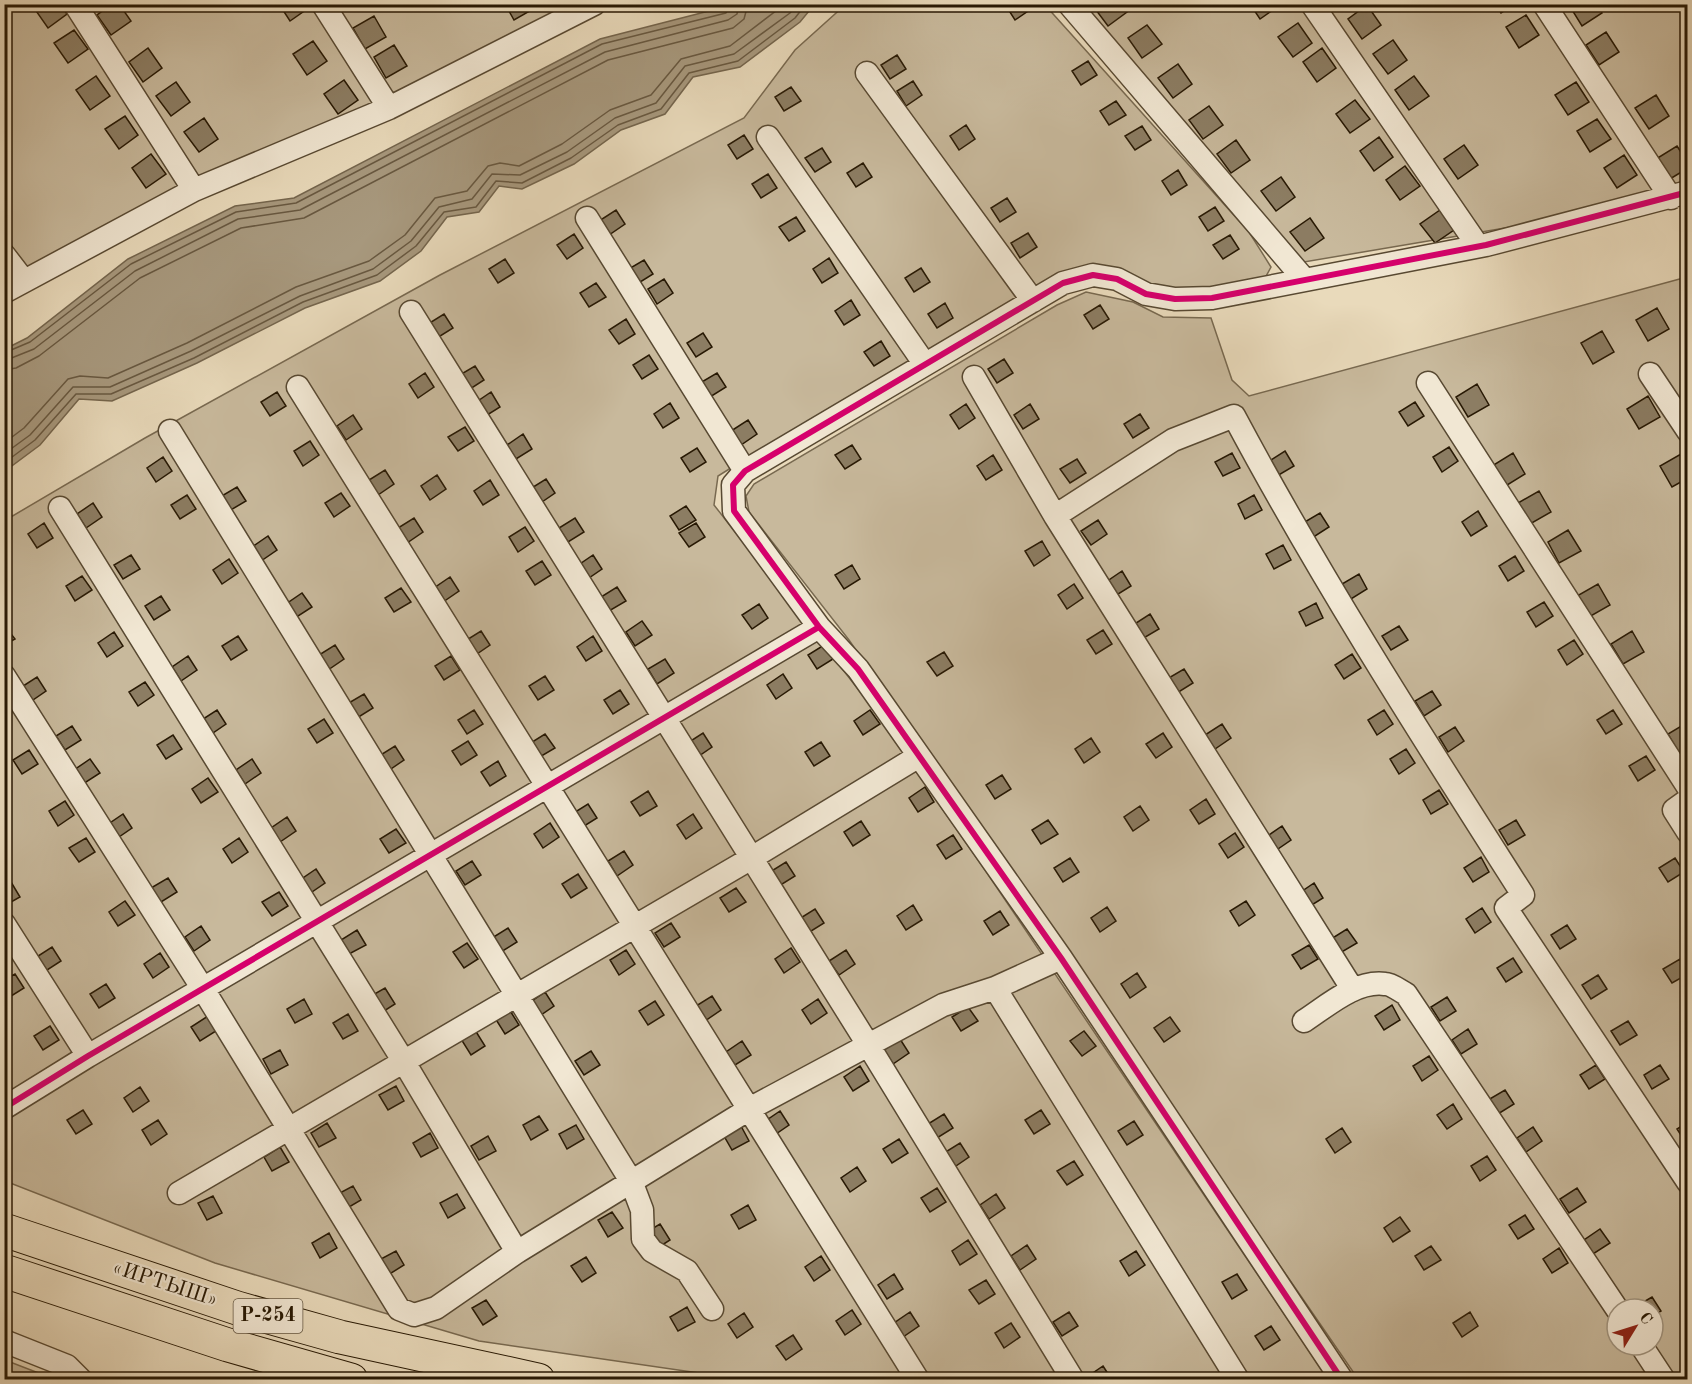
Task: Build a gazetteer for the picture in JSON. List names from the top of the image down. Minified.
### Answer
{"streets":{"highway":["«ИРТЫШ»","Р-254"]},"north":"top right"}
